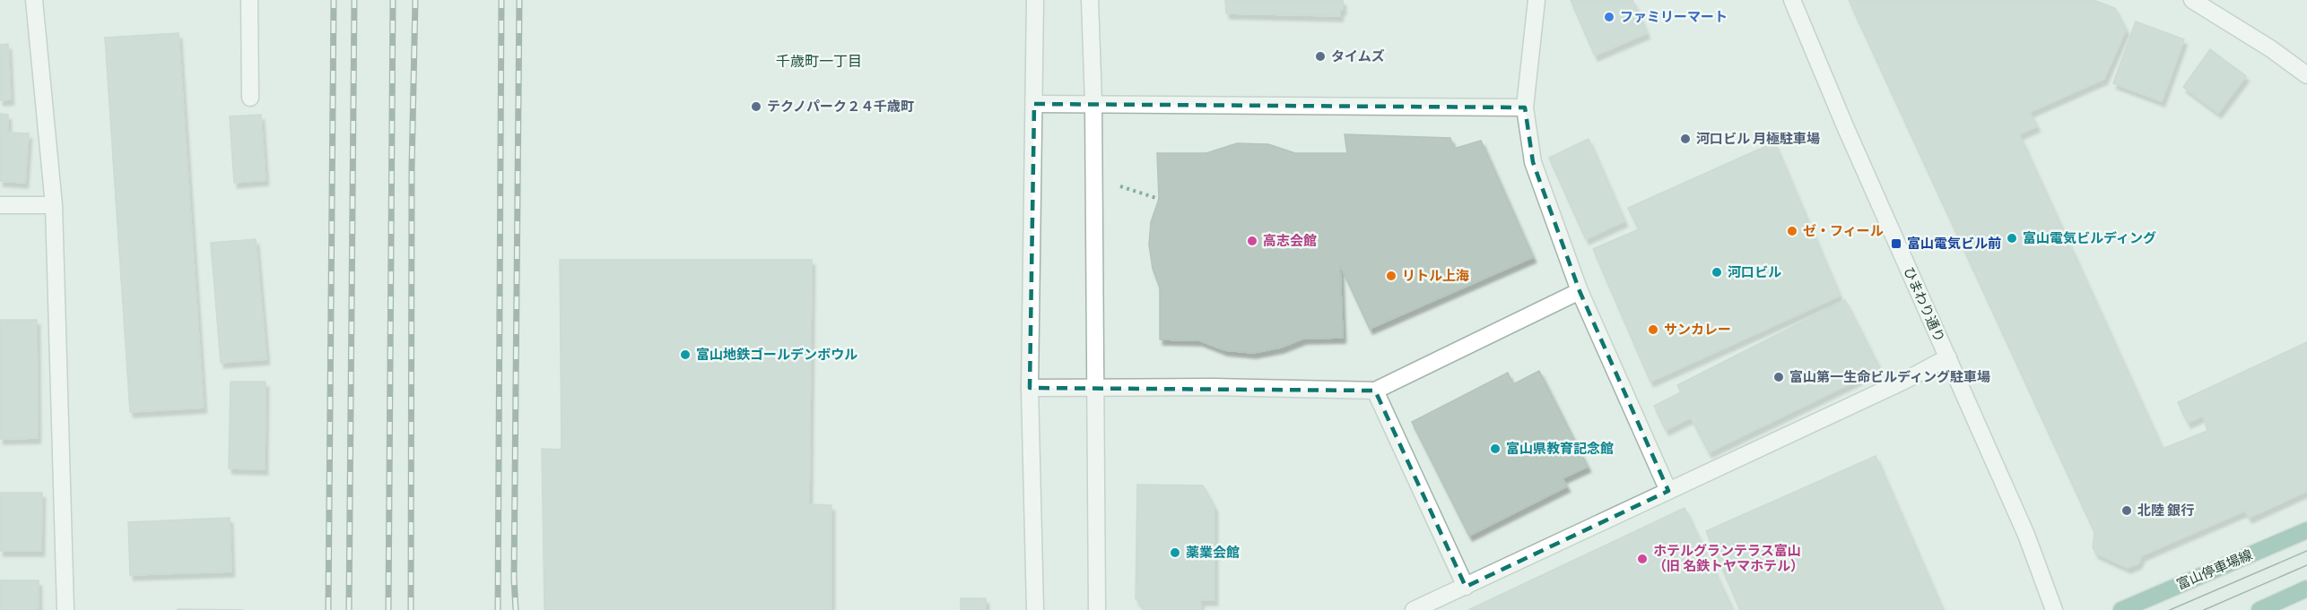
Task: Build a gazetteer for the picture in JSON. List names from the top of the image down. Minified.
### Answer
{"streets":{"main road":["富山停車場線"],"street":["ひまわり通り"]},"districts":["千歳町一丁目"],"places":{"other":["ファミリーマート","タイムズ","テクノパーク２４千歳町","河口ビル 月極駐車場","ゼ・フィール","富山電気ビルディング","高志会館","河口ビル","リトル上海","サンカレー","富山地鉄ゴールデンボウル","富山第一生命ビルディング駐車場","富山県教育記念館","北陸 銀行","薬業会館","ホテルグランテラス富山 （旧 名鉄トヤマホテル）"],"transit":["富山電気ビル前"]}}
